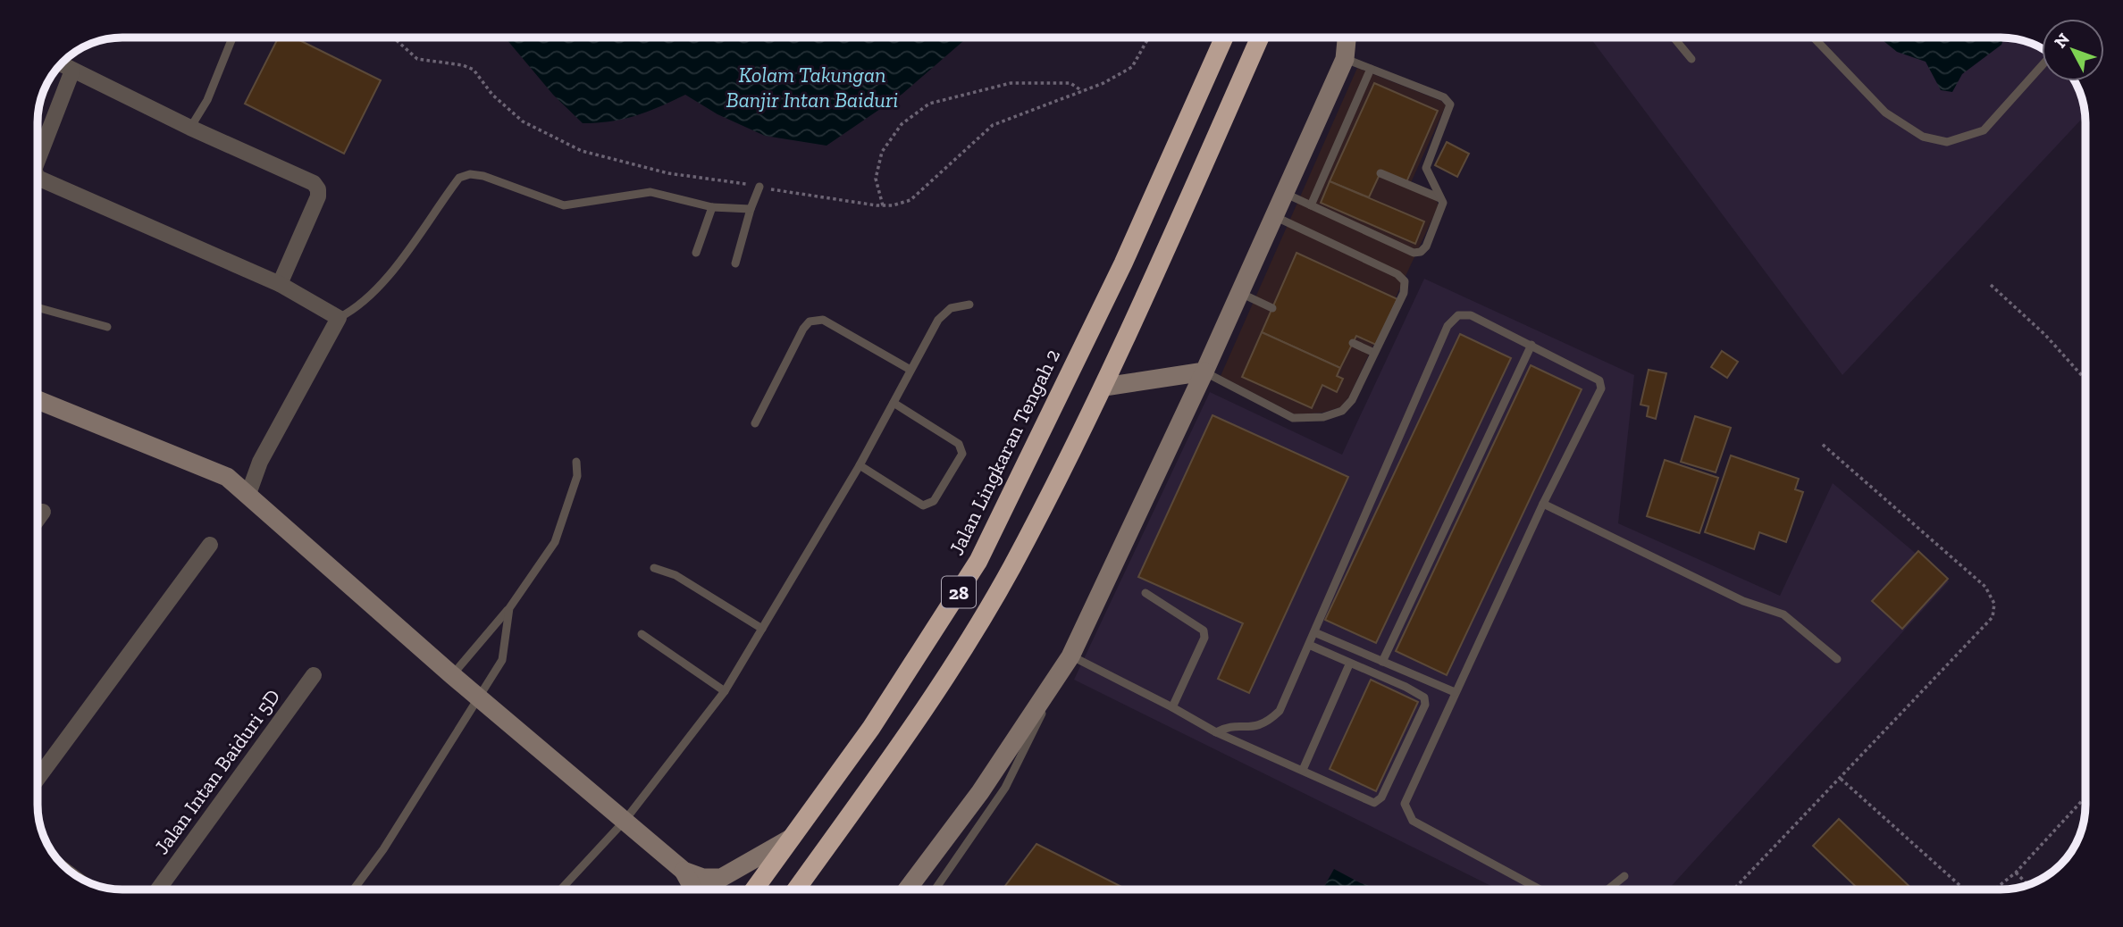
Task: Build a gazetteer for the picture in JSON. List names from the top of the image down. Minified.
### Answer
{"streets":{"highway":["Jalan Lingkaran Tengah 2","28"],"street":["Jalan Intan Baiduri 5D"]},"water":["Kolam Takungan Banjir Intan Baiduri"],"north":"top left"}
